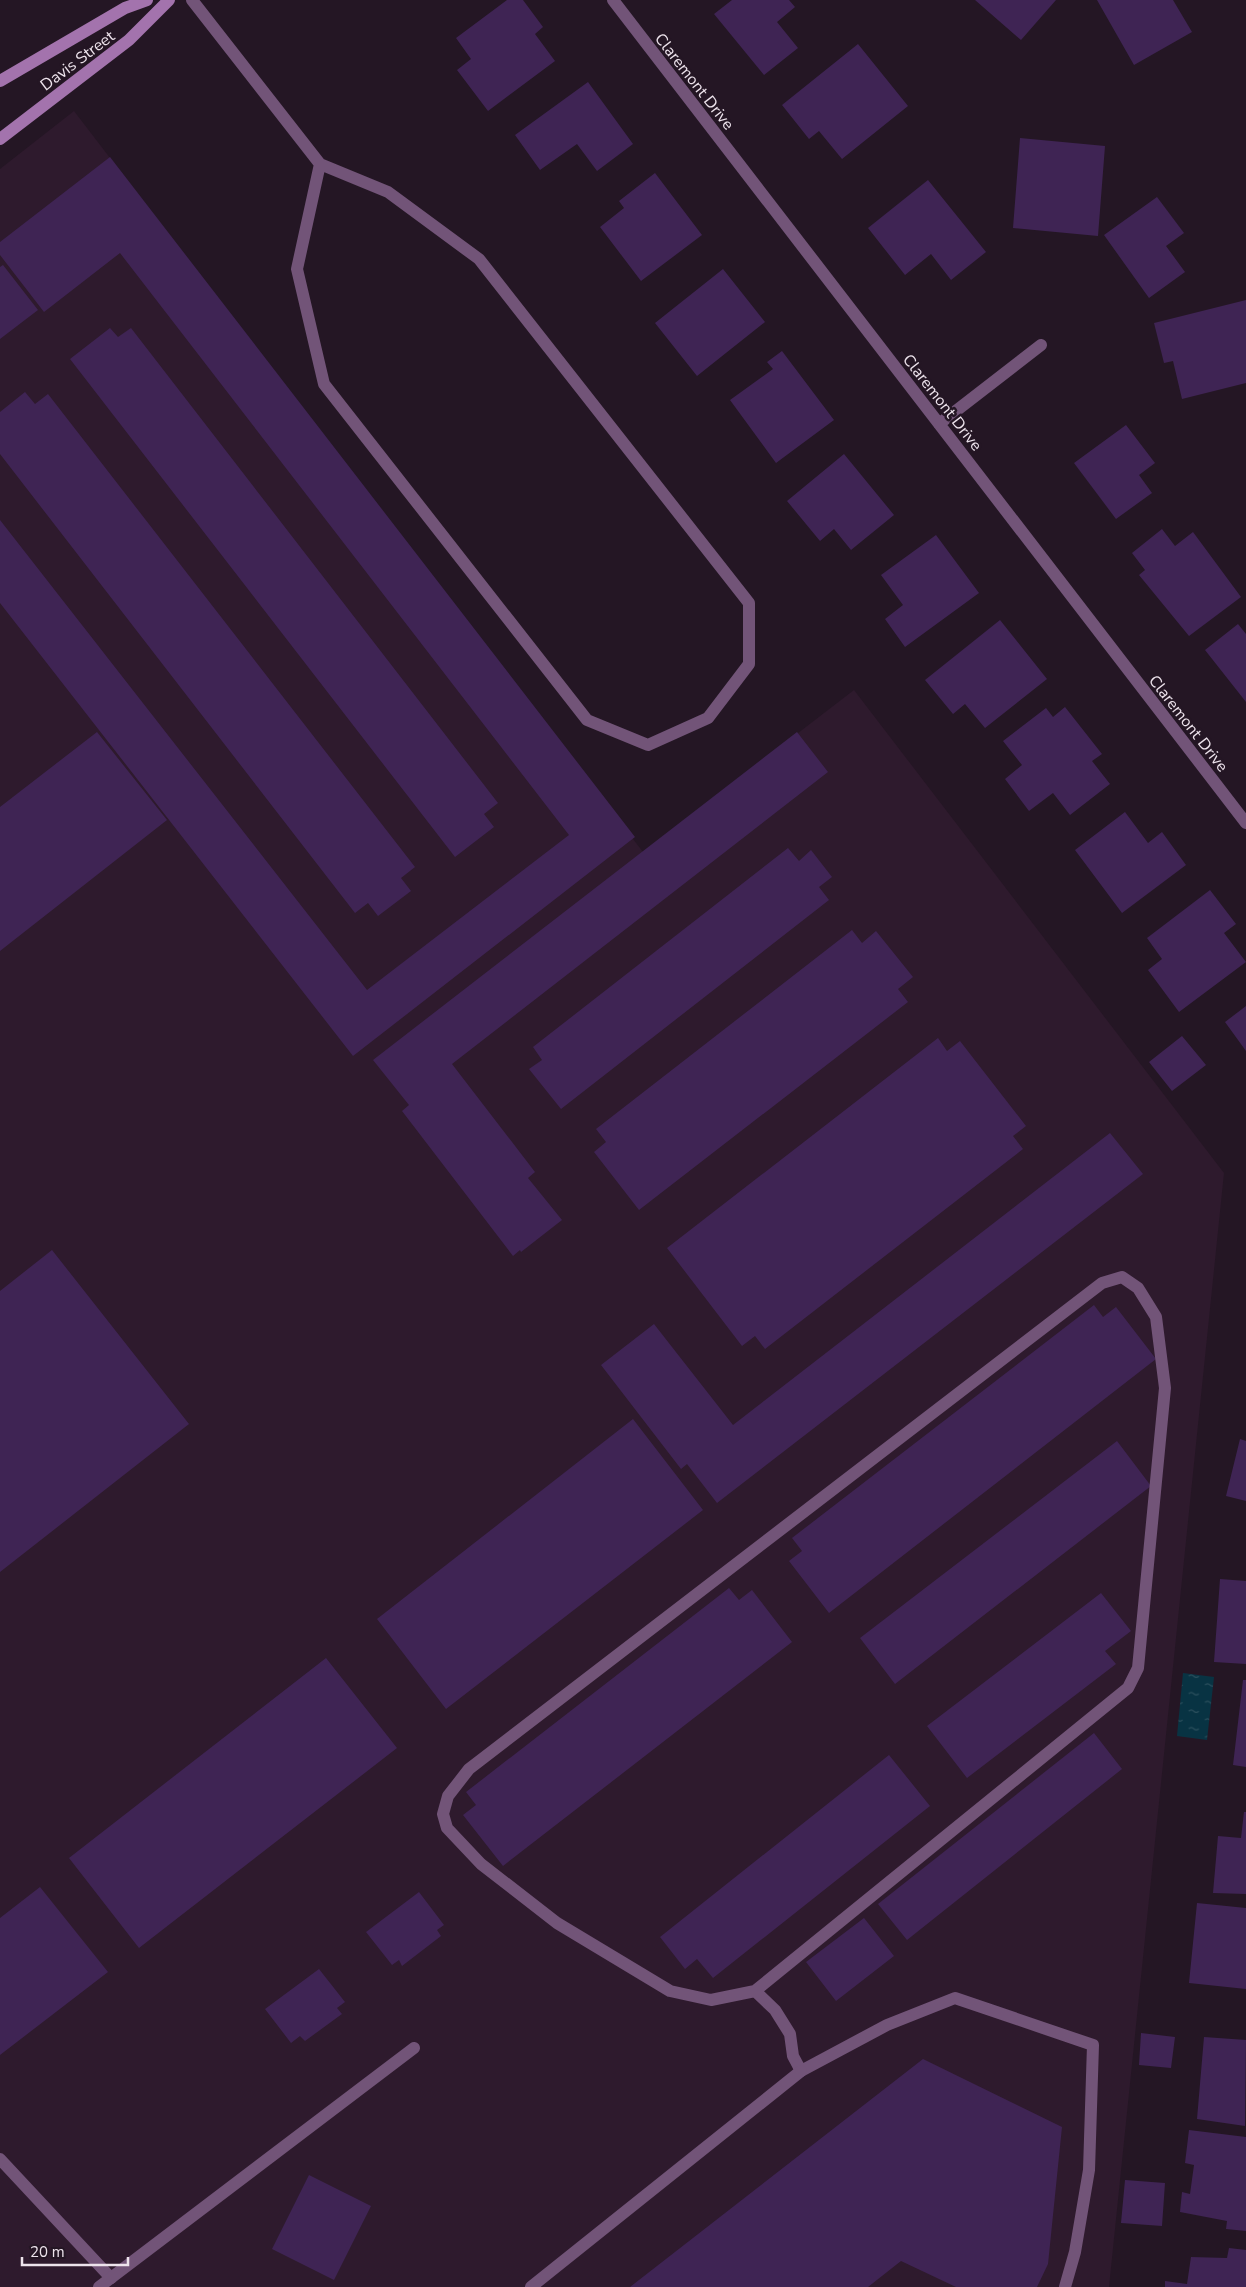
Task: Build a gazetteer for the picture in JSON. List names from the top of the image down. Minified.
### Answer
{"streets":{"street":["Davis Street","Claremont Drive"]},"scale_bar":"20 m"}
